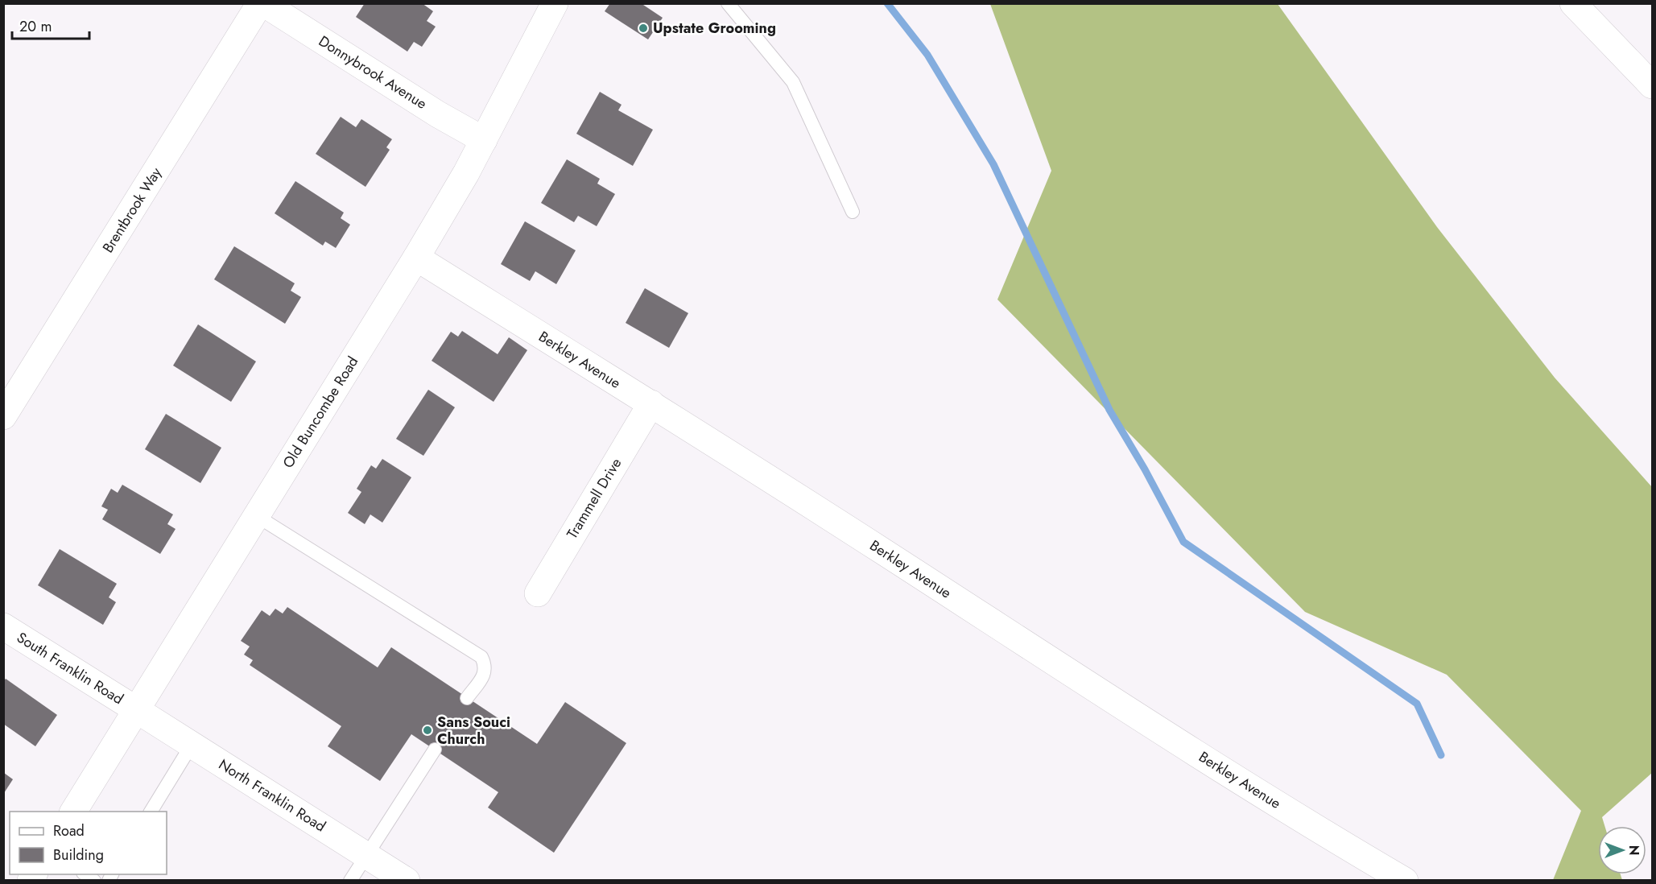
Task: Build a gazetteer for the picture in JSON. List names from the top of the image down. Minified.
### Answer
{"streets":{"street":["Donnybrook Avenue","Brentbrook Way","Berkley Avenue","Old Buncombe Road","Trammell Drive","South Franklin Road","North Franklin Road"]},"crossings":[["Donnybrook Avenue","Brentbrook Way"],["Donnybrook Avenue","Old Buncombe Road"],["Berkley Avenue","Old Buncombe Road"],["Berkley Avenue","Trammell Drive"],["Old Buncombe Road","South Franklin Road"],["Old Buncombe Road","North Franklin Road"],["South Franklin Road","North Franklin Road"]],"places":["Upstate Grooming","Sans Souci Church"],"legend":["Road","Building"],"scale_bar":"20 m","north":"right"}
